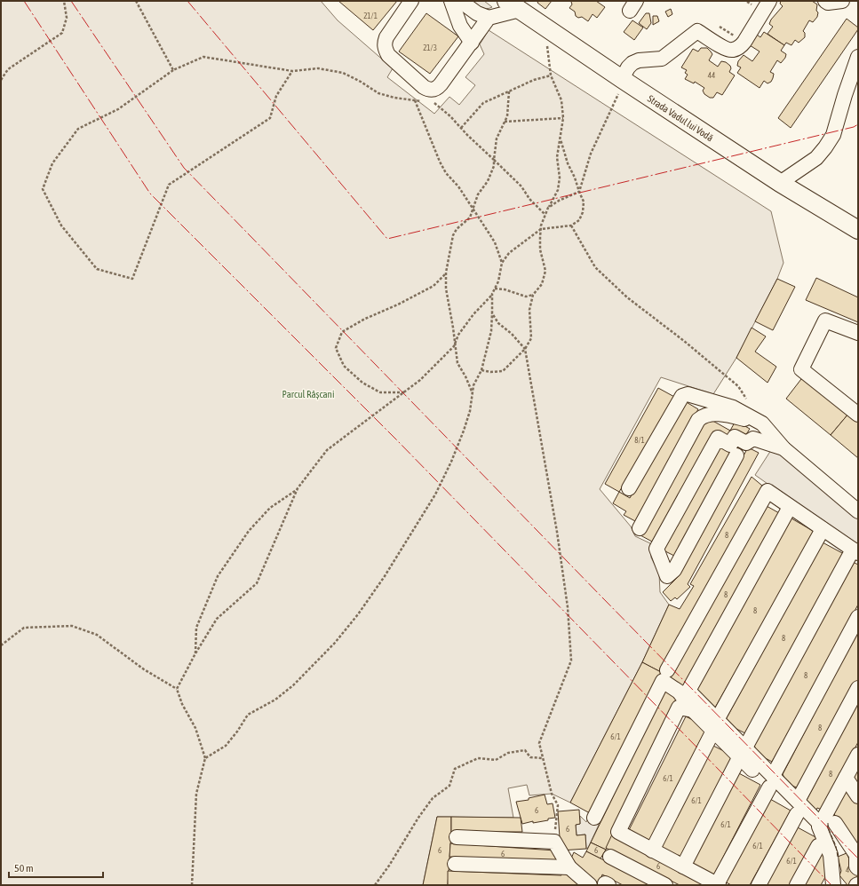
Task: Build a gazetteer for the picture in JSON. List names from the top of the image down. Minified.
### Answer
{"streets":{"main road":["Strada Vadul lui Vodă"]},"parks":["Parcul Râșcani"],"house_numbers":["21/1","21/3","44","8/1","8","8","8","8","8","8","6/1","8","6/1","6/1","6","6/1","6","6/1","6","6","6","6/1","6","4"],"scale_bar":"50 m"}
